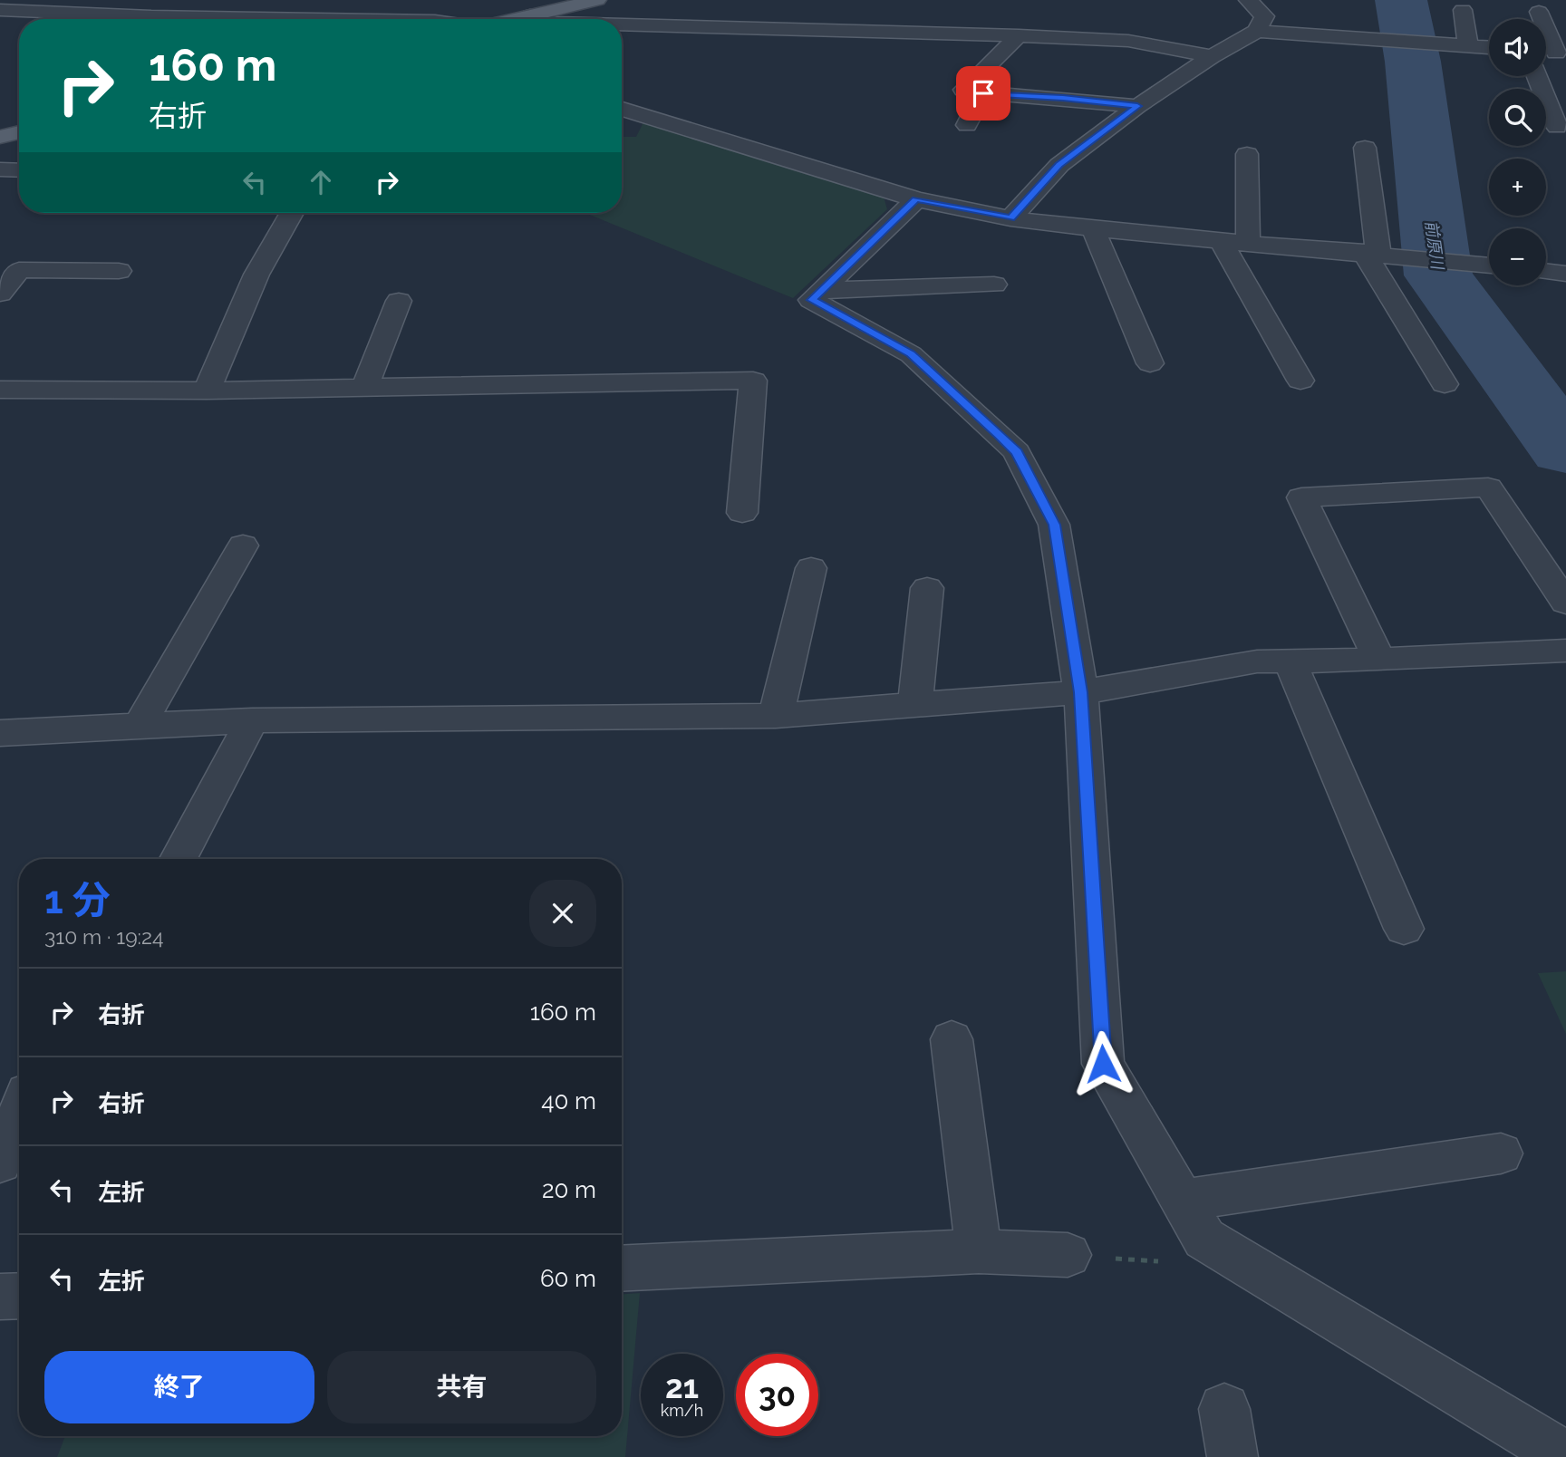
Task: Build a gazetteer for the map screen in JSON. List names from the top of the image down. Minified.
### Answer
{"water":["前原川"],"page":{"map_buttons":["+","−"],"turn":["160 m","右折"],"heading":["1 分","310 m · 19:24"],"list":[{"name":"右折","value":"160 m"},{"name":"右折","value":"40 m"},{"name":"左折","value":"20 m"},{"name":"左折","value":"60 m"}],"buttons":["終了","共有"],"speed":"21 km/h","limit":"30"}}
